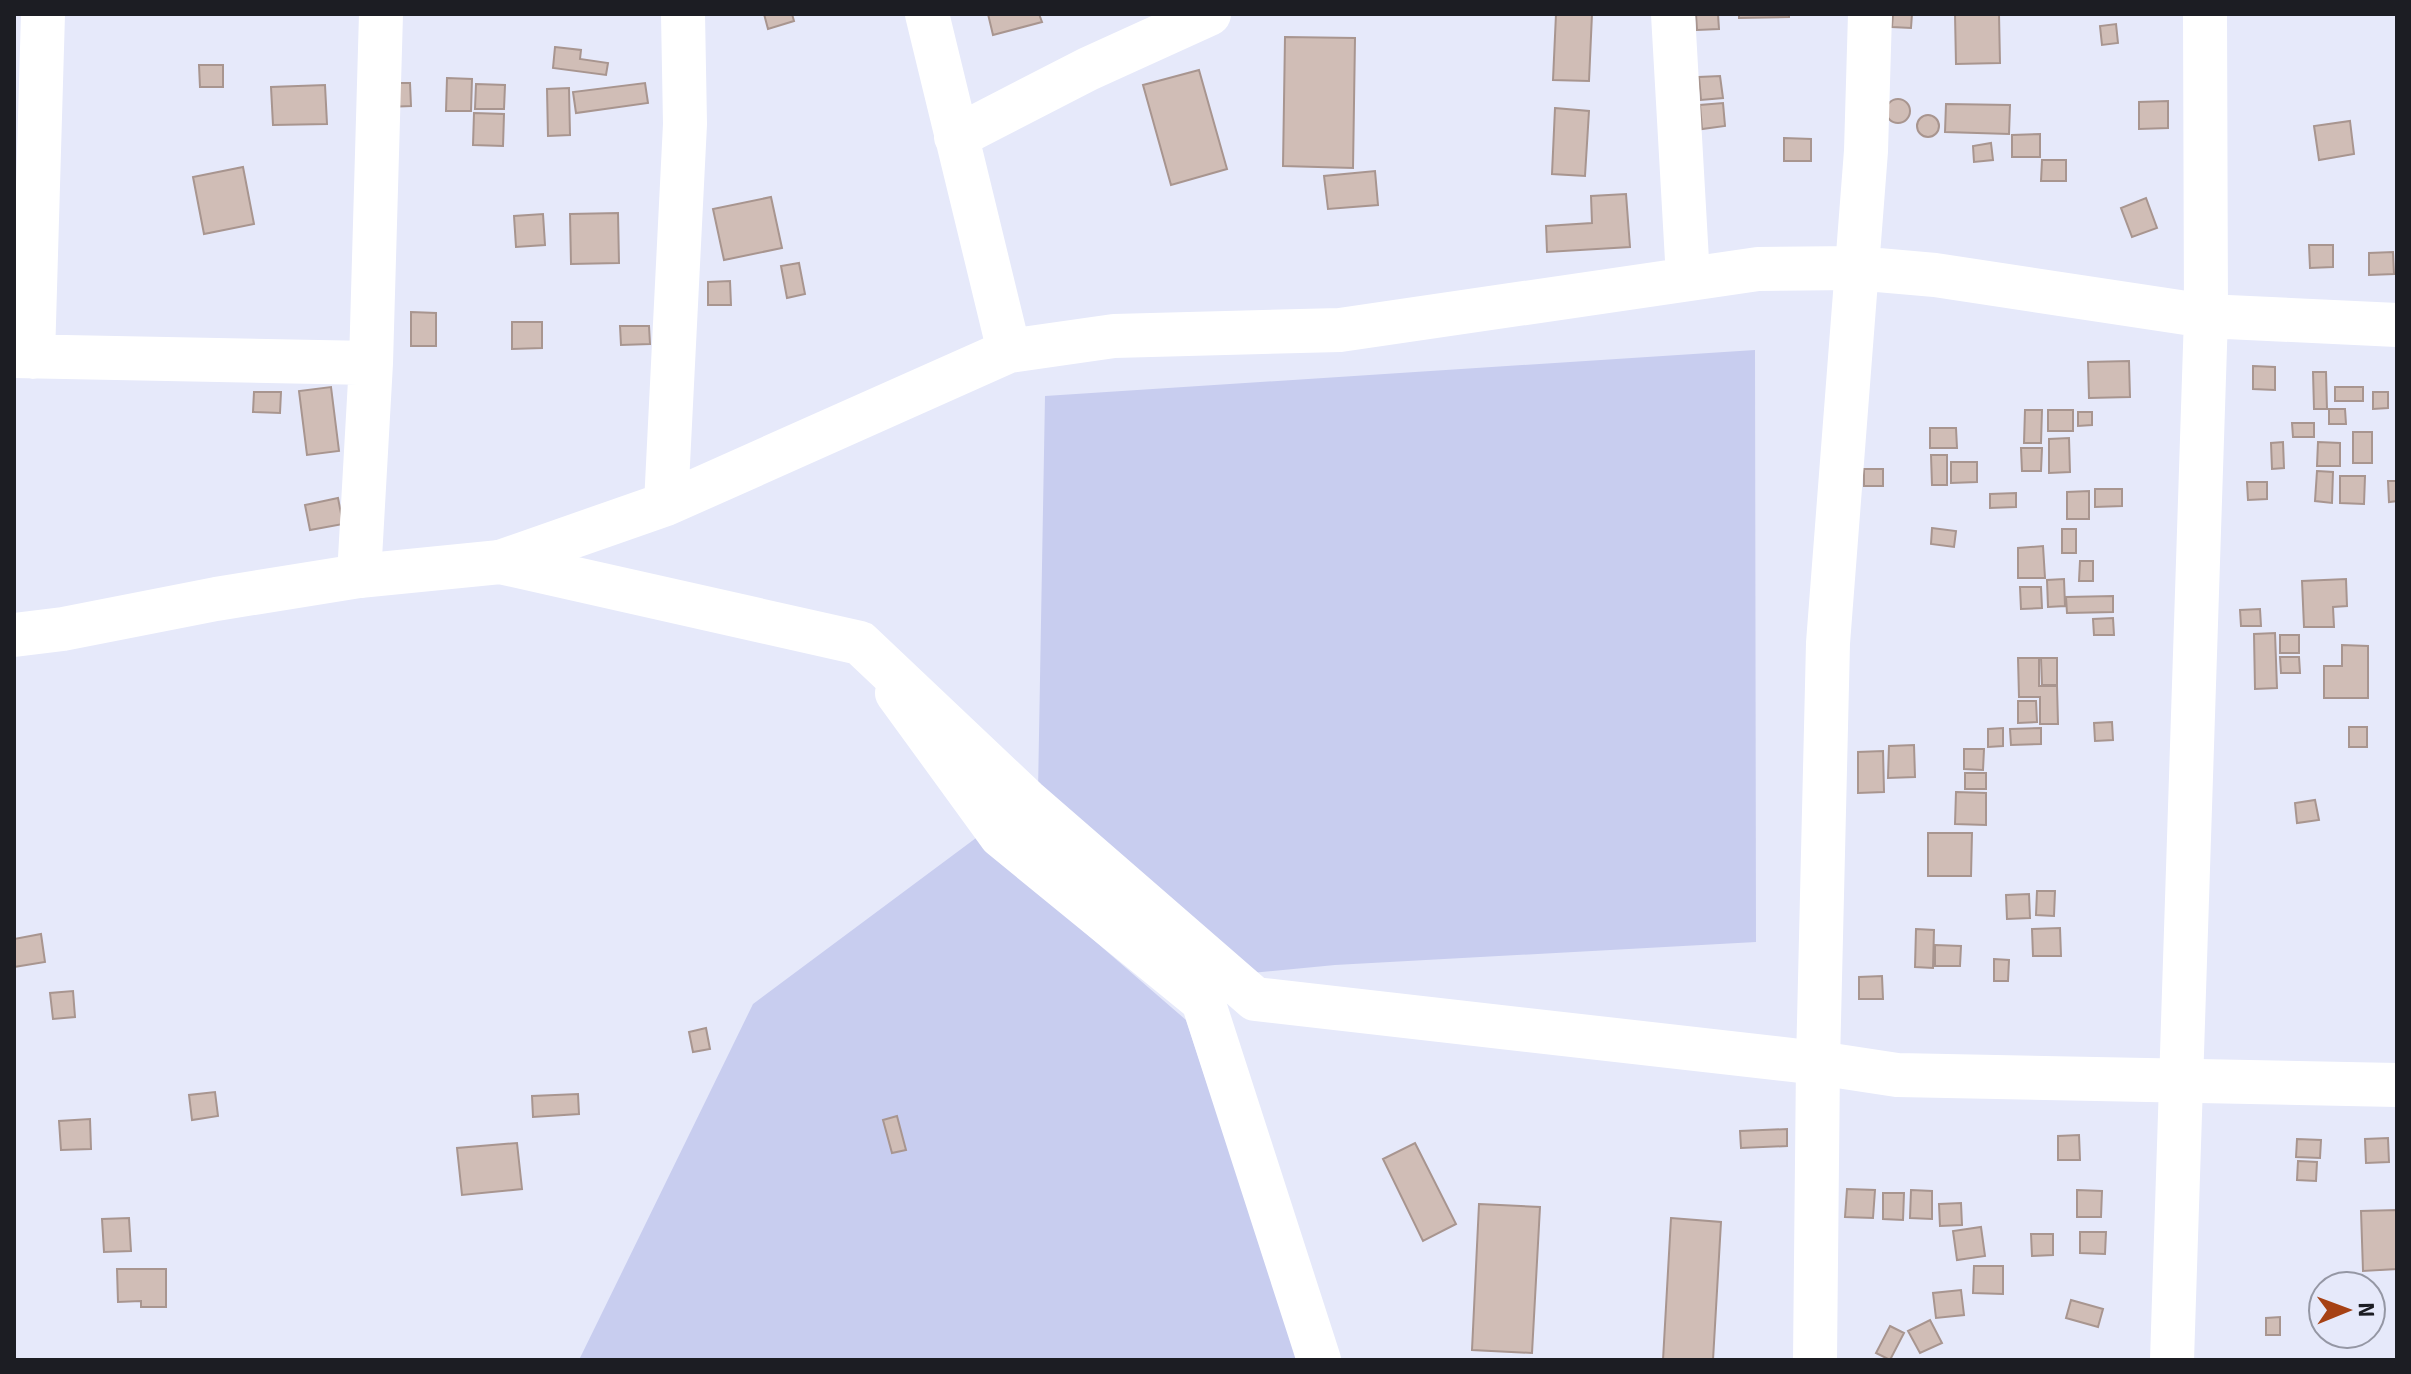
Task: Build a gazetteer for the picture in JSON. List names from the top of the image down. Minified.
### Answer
{"north":"right"}
